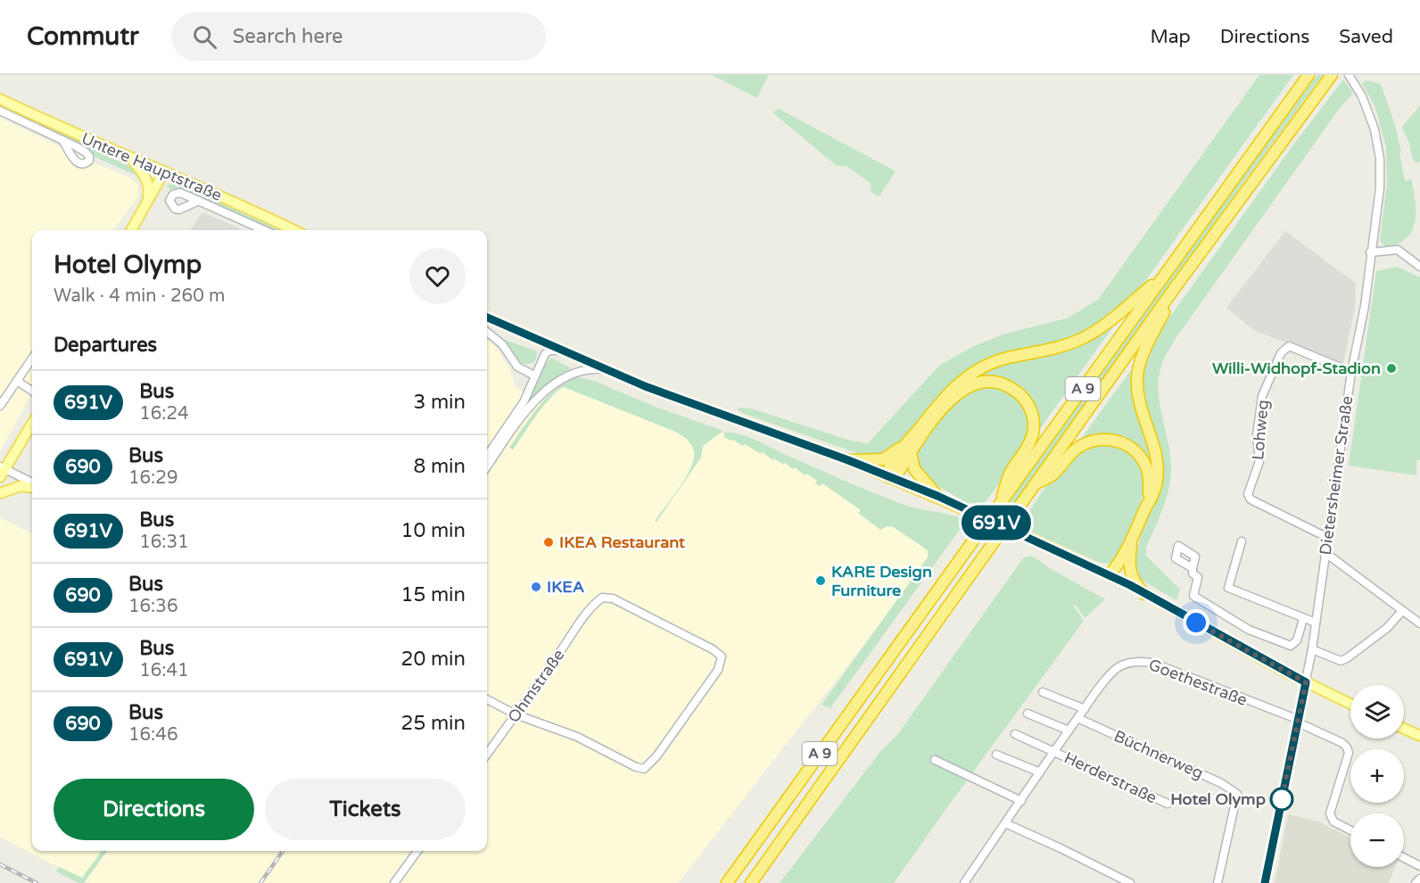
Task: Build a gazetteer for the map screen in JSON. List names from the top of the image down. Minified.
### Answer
{"streets":{"highway":["A 9"],"main road":["Untere Hauptstraße"],"street":["Lohweg","Dietersheimer Straße","Goethestraße","Ohmstraße","Büchnerweg","Herderstraße"]},"crossings":[["Lohweg","Dietersheimer Straße"],["Dietersheimer Straße","Goethestraße"],["Goethestraße","Büchnerweg"],["Goethestraße","Herderstraße"]],"places":["Willi-Widhopf-Stadion","IKEA Restaurant","KARE Design Furniture","IKEA","Hotel Olymp"],"lines":["bus line 691V"],"page":{"header":"Commutr","search":"Search here","nav":["Map","Directions","Saved"],"on_map":"691V","heading":[["Hotel Olymp","Walk · 4 min · 260 m"],"Departures"],"list":[{"mark":"691V","name":"Bus","note":"16:24","value":"3 min"},{"mark":"690","name":"Bus","note":"16:29","value":"8 min"},{"mark":"691V","name":"Bus","note":"16:31","value":"10 min"},{"mark":"690","name":"Bus","note":"16:36","value":"15 min"},{"mark":"691V","name":"Bus","note":"16:41","value":"20 min"},{"mark":"690","name":"Bus","note":"16:46","value":"25 min"}],"map_buttons":["+","−"],"buttons":["Directions","Tickets"]}}
